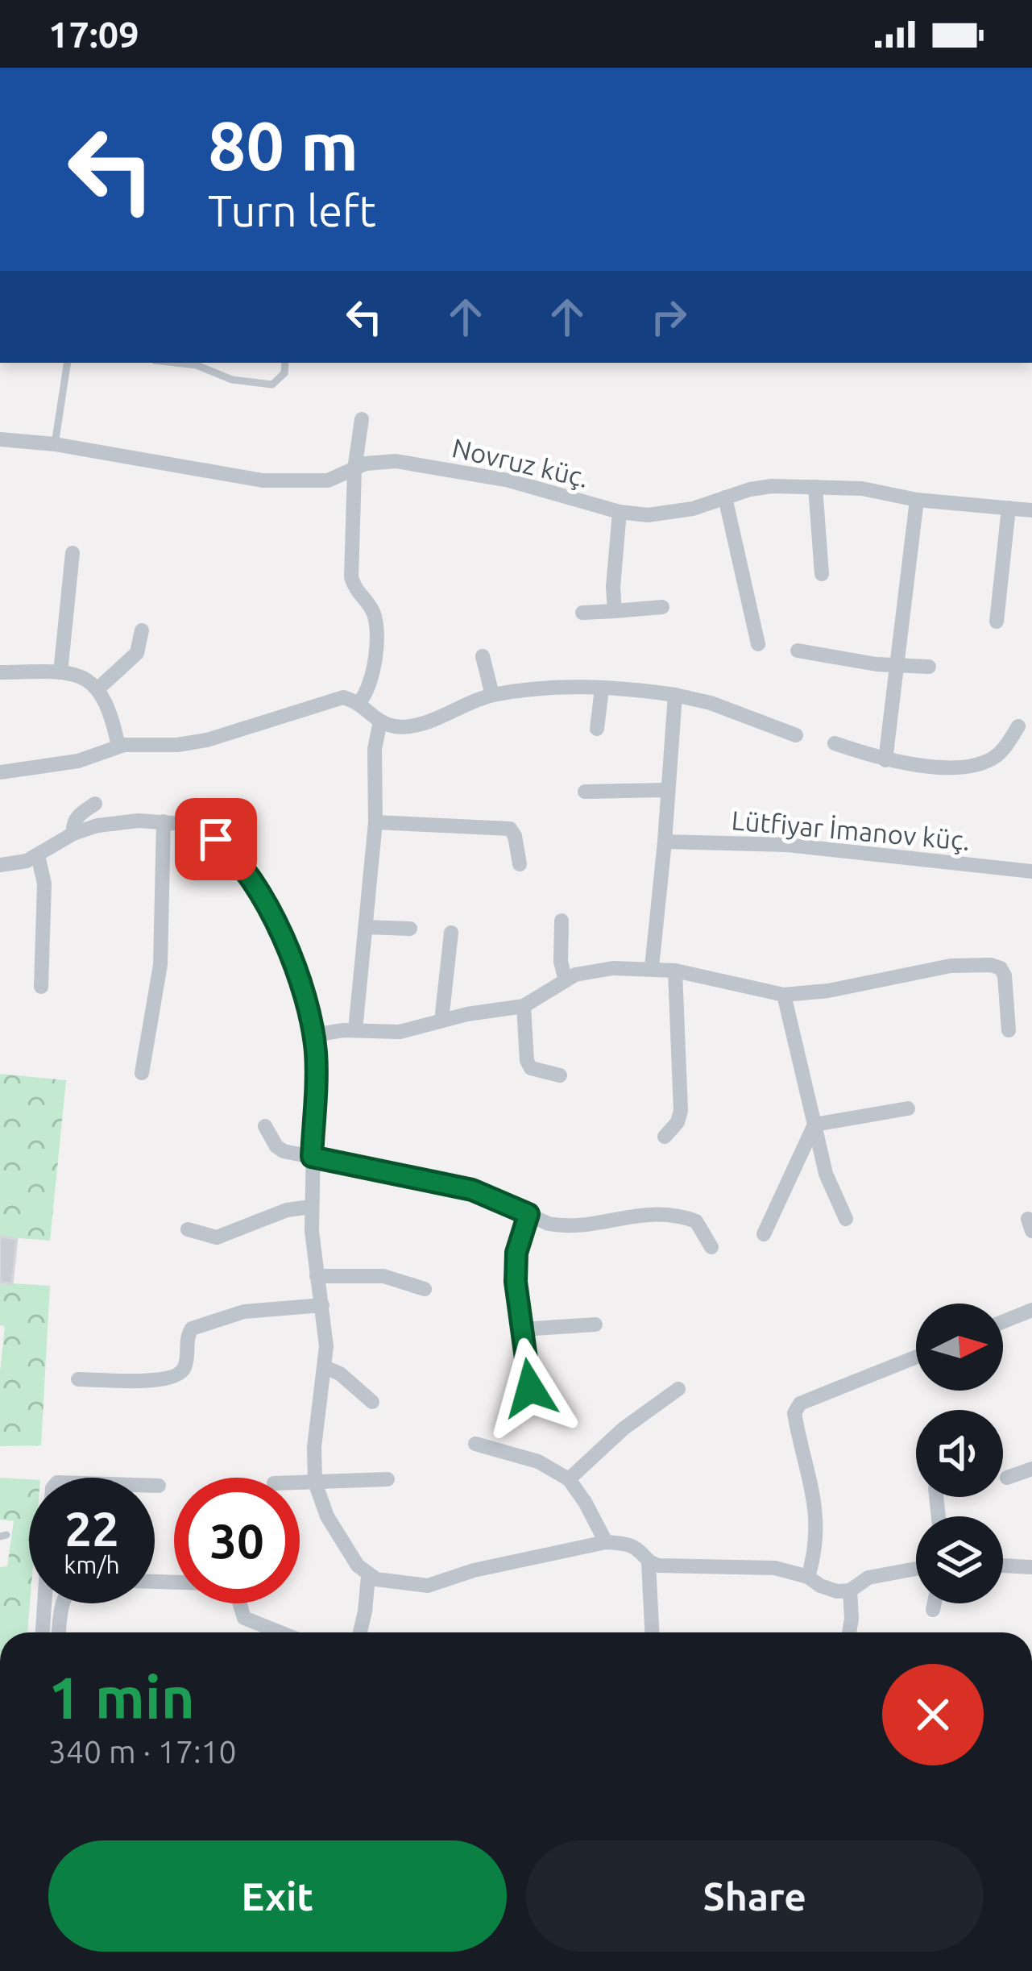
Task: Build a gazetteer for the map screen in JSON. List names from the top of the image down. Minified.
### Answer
{"streets":{"street":["Novruz küç.","Lütfiyar İmanov küç."]},"north":"right","page":{"status":"17:09","turn":["80 m","Turn left"],"speed":"22 km/h","limit":"30","heading":["1 min","340 m · 17:10"],"buttons":["Exit","Share"]}}
